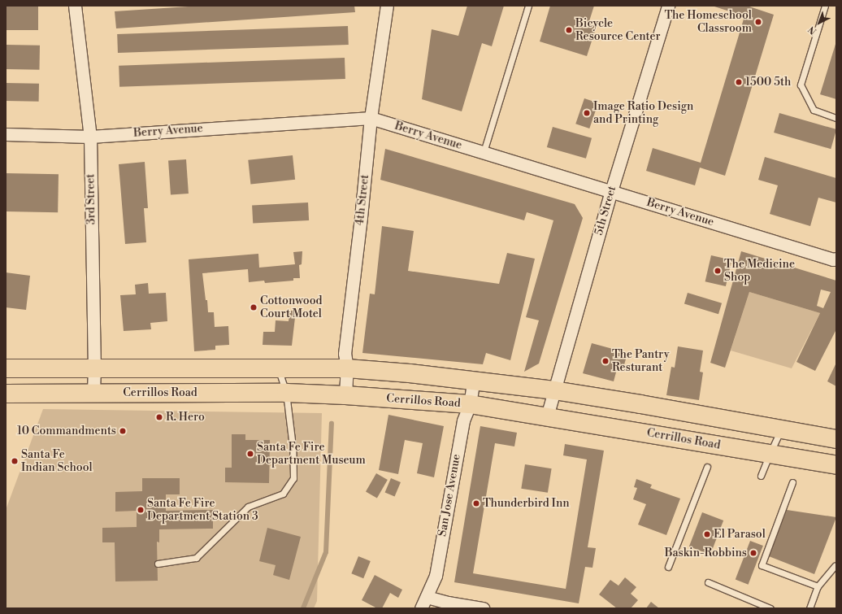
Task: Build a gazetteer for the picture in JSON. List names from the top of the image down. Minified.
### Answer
{"streets":{"main road":["Cerrillos Road"],"street":["Berry Avenue","3rd Street","4th Street","5th Street","San Jose Avenue"]},"crossings":[["Berry Avenue","3rd Street"],["Berry Avenue","4th Street"],["Berry Avenue","5th Street"],["3rd Street","Cerrillos Road"],["4th Street","Cerrillos Road"],["5th Street","Cerrillos Road"],["Cerrillos Road","San Jose Avenue"]],"places":["The Homeschool Classroom","Bicycle Resource Center","1500 5th","Image Ratio Design and Printing","The Medicine Shop","Cottonwood Court Motel","The Pantry Resturant","R. Hero","10 Commandments","Santa Fe Fire Department Museum","Santa Fe Indian School","Thunderbird Inn","Santa Fe Fire Department Station 3","El Parasol","Baskin-Robbins"],"north":"bottom left"}
